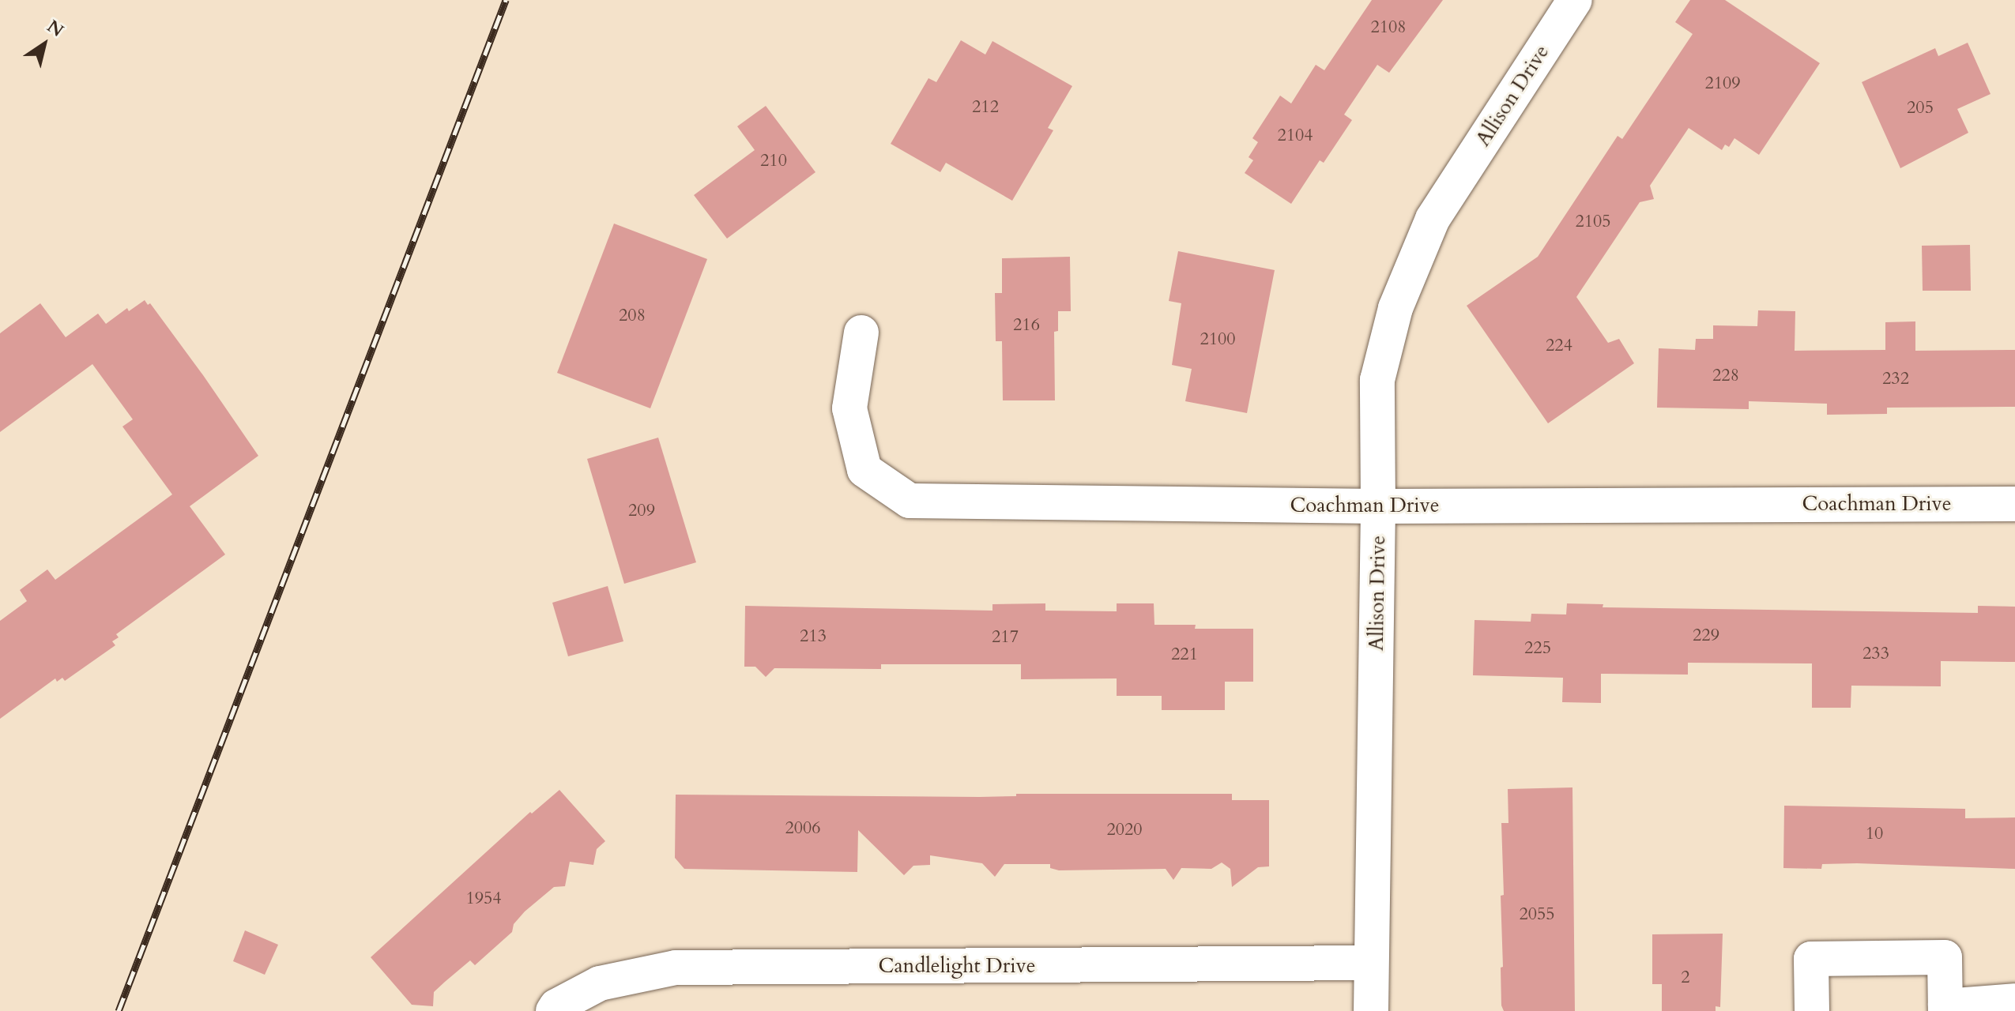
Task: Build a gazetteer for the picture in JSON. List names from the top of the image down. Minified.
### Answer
{"streets":{"street":["Allison Drive","Coachman Drive","Candlelight Drive"]},"crossings":[["Allison Drive","Coachman Drive"],["Allison Drive","Candlelight Drive"]],"house_numbers":["2108","2109","212","205","2104","210","2105","208","216","2100","224","228","232","209","229","213","217","225","233","221","2006","2020","10","1954","2055","2"],"north":"top right"}
